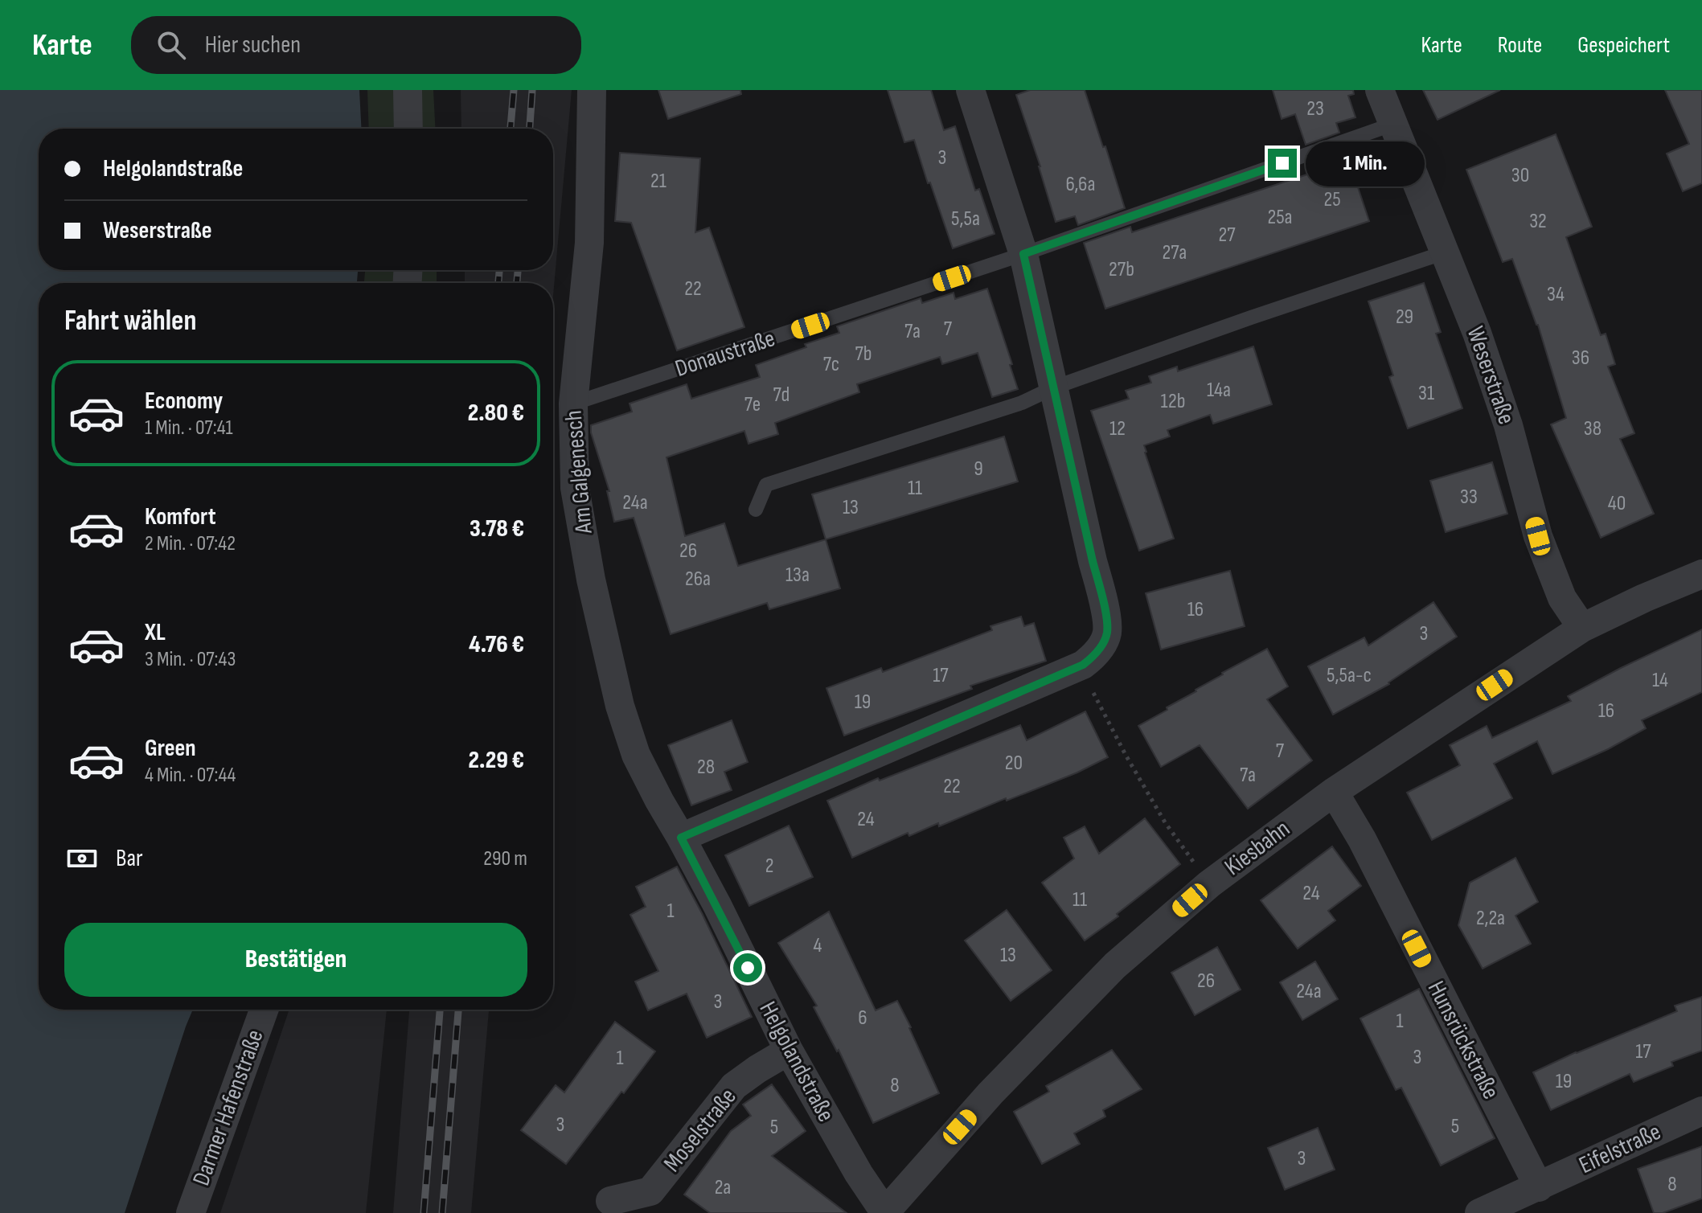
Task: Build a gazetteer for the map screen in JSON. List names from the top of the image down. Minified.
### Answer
{"streets":{"street":["Weserstraße","Am Galgenesch","Kiesbahn","Hunsrückstraße","Helgolandstraße","Darmer Hafenstraße","Moselstraße","Eifelstraße"],"lane":["Donaustraße"]},"crossings":[["Donaustraße","Am Galgenesch"],["Weserstraße","Kiesbahn"],["Am Galgenesch","Helgolandstraße"],["Kiesbahn","Hunsrückstraße"],["Kiesbahn","Helgolandstraße"],["Hunsrückstraße","Eifelstraße"],["Helgolandstraße","Moselstraße"]],"house_numbers":["23","3","30","21","6,6a","25","25a","5,5a","32","27","27a","27b","22","34","29","7","7a","7b","36","7c","14a","31","7d","12b","7e","12","38","9","11","33","24a","40","13","26","13a","26a","16","3","17","5,5a-c","14","19","16","7","20","28","7a","22","24","2","24","11","1","2,2a","4","13","26","24a","3","6","1","17","3","1","19","8","3","5","5","3","8","2a"],"page":{"header":"Karte","search":"Hier suchen","nav":["Karte","Route","Gespeichert"],"banner":["Helgolandstraße","Weserstraße"],"bubble":"1 Min.","heading":"Fahrt wählen","list":[{"name":"Economy","note":"1 Min. · 07:41","value":"2.80 €"},{"name":"Komfort","note":"2 Min. · 07:42","value":"3.78 €"},{"name":"XL","note":"3 Min. · 07:43","value":"4.76 €"},{"name":"Green","note":"4 Min. · 07:44","value":"2.29 €"}],"pay":["Bar","290 m"],"buttons":"Bestätigen"}}
